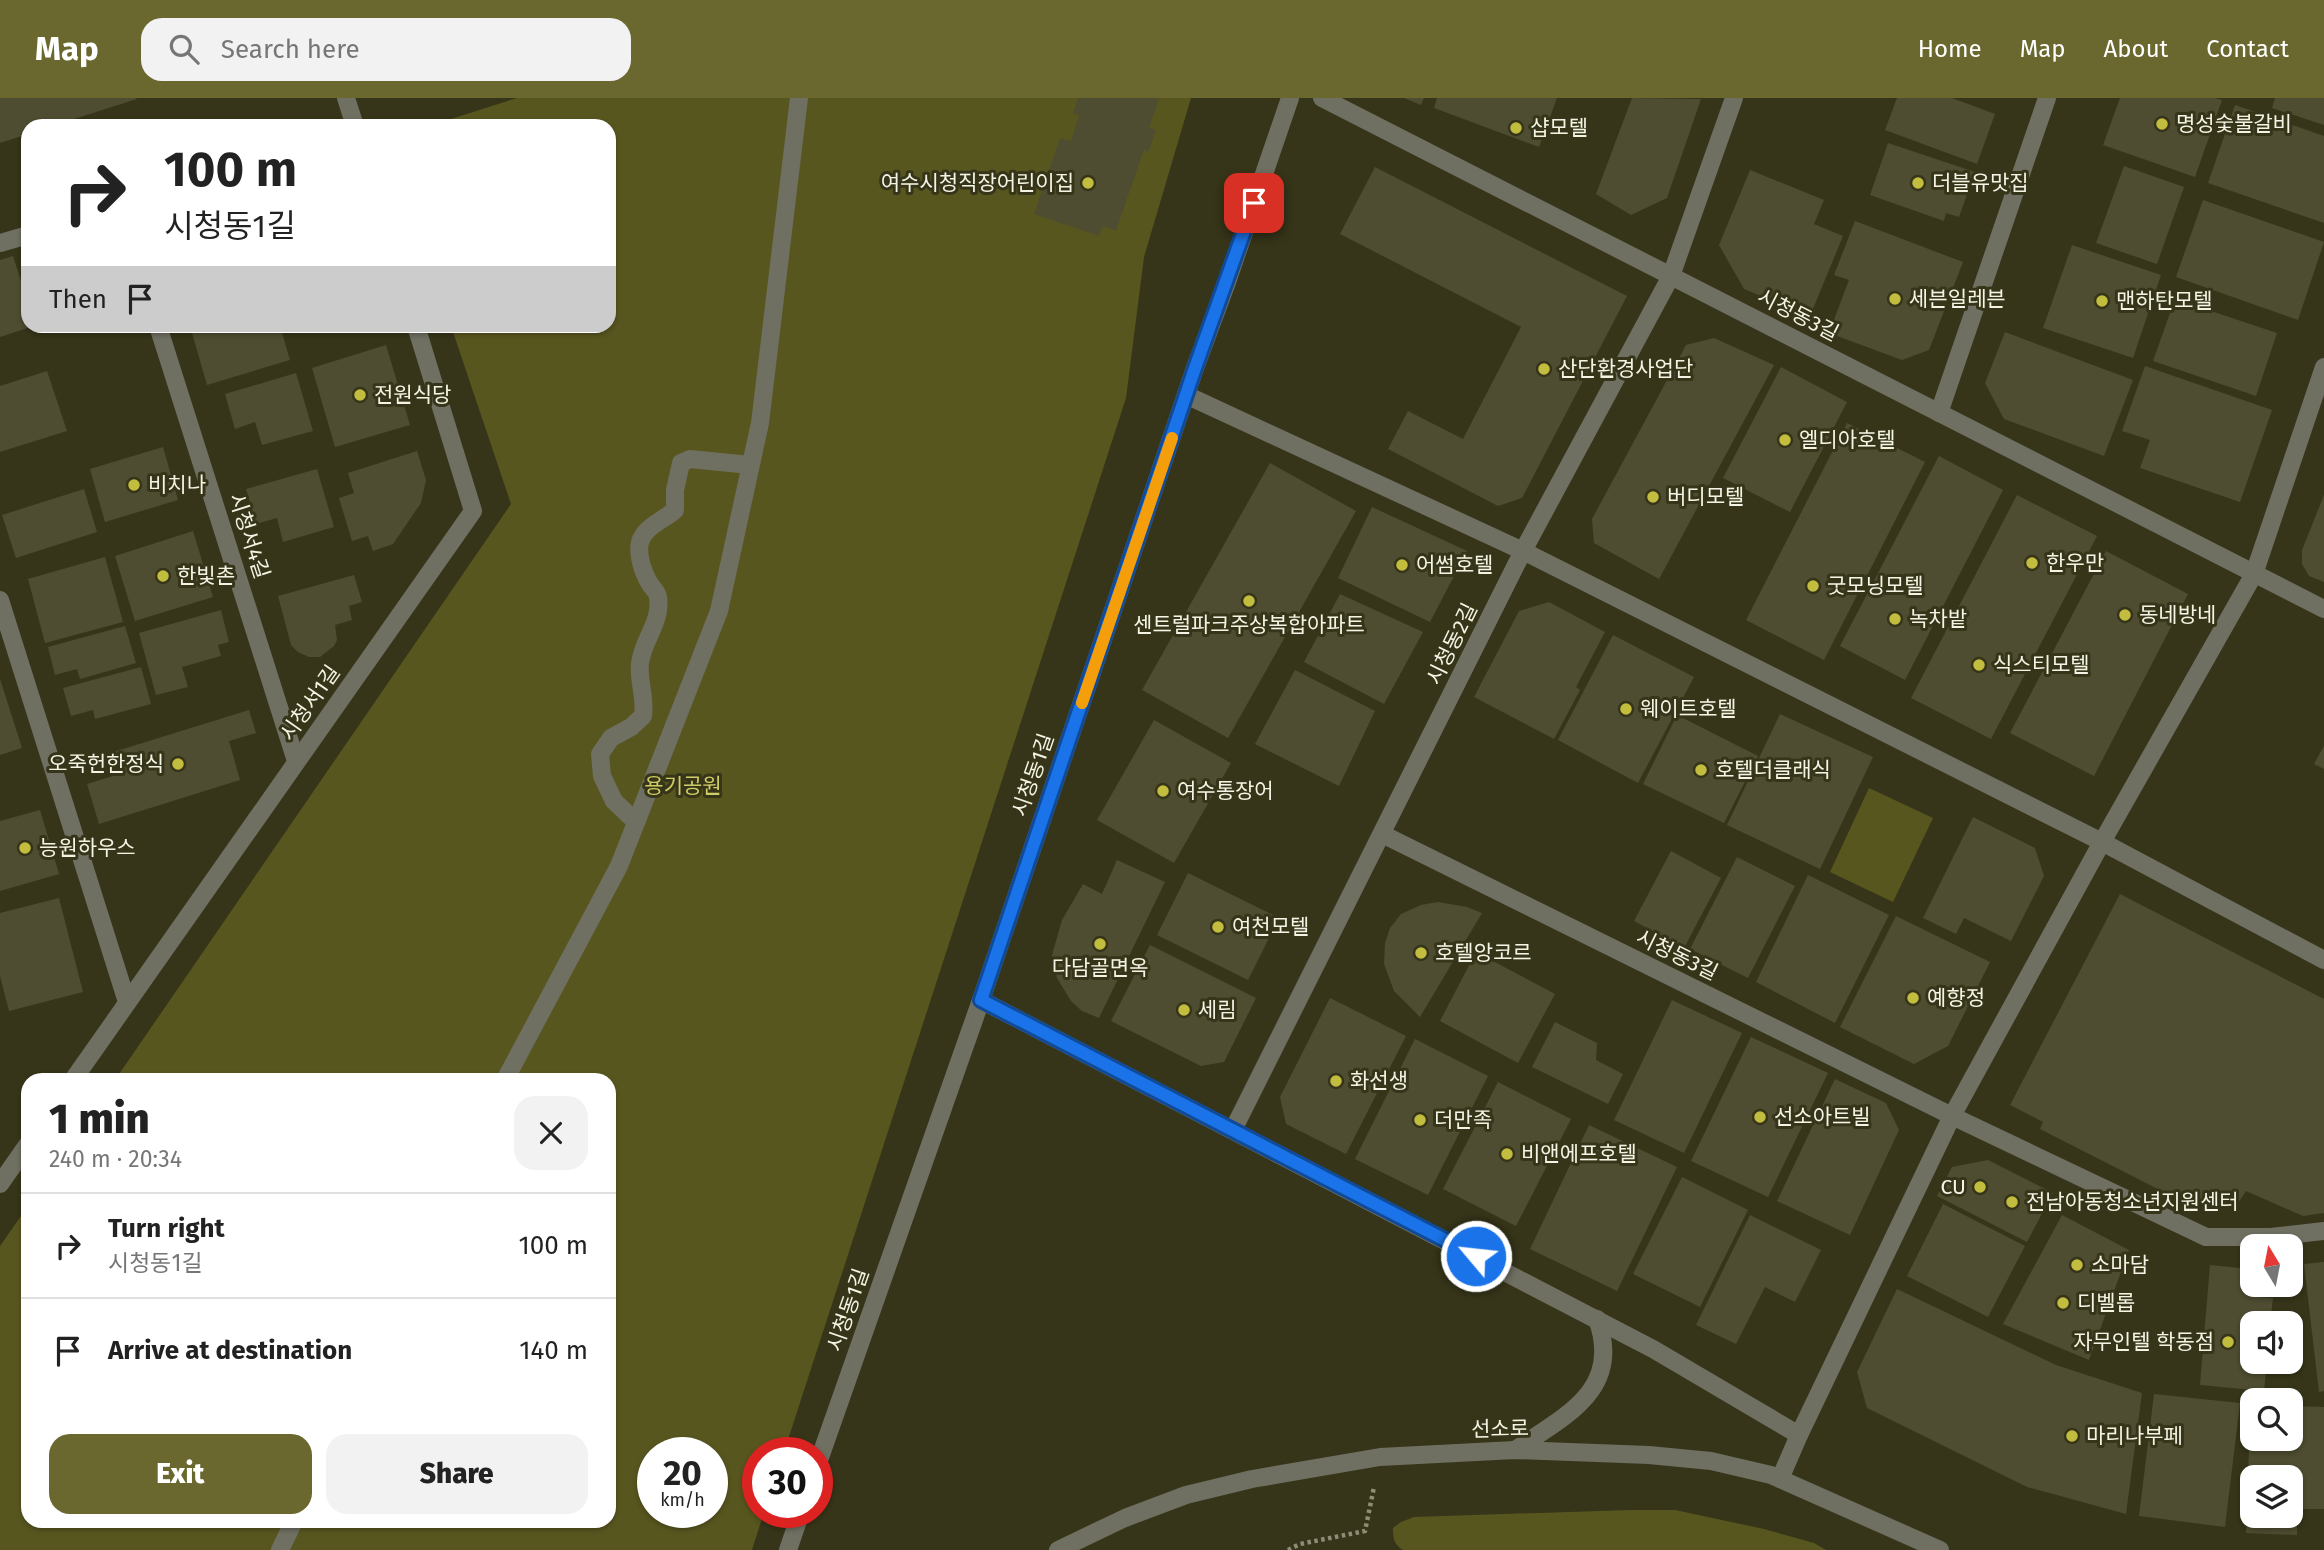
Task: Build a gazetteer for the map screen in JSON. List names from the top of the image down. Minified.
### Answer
{"streets":{"street":["시청동3길","시청서4길","시청동2길","시청서1길","시청동1길","선소로"]},"crossings":[["시청동3길","시청동2길"],["시청서4길","시청서1길"]],"parks":["용기공원"],"places":["명성숯불갈비","샵모텔","여수시청직장어린이집","더블유맛집","세븐일레븐","맨하탄모텔","산단환경사업단","전원식당","엘디아호텔","비치나","버디모텔","한우만","어썸호텔","한빛촌","굿모닝모텔","센트럴파크주상복합아파트","동네방네","녹차밭","식스티모텔","웨이트호텔","오죽헌한정식","호텔더클래식","여수통장어","능원하우스","여천모텔","다담골면옥","호텔앙코르","예향정","세림","화선생","선소아트빌","더만족","비앤에프호텔","CU","전남아동청소년지원센터","소마담","디벨롭","자무인텔 학동점","마리나부페"],"north":"top","page":{"header":"Map","search":"Search here","nav":["Home","Map","About","Contact"],"turn":["100 m","시청동1길"],"then":"Then","heading":["1 min","240 m · 20:34"],"list":[{"name":"Turn right","note":"시청동1길","value":"100 m"},{"name":"Arrive at destination","value":"140 m"}],"buttons":["Exit","Share"],"speed":"20 km/h","limit":"30"}}
